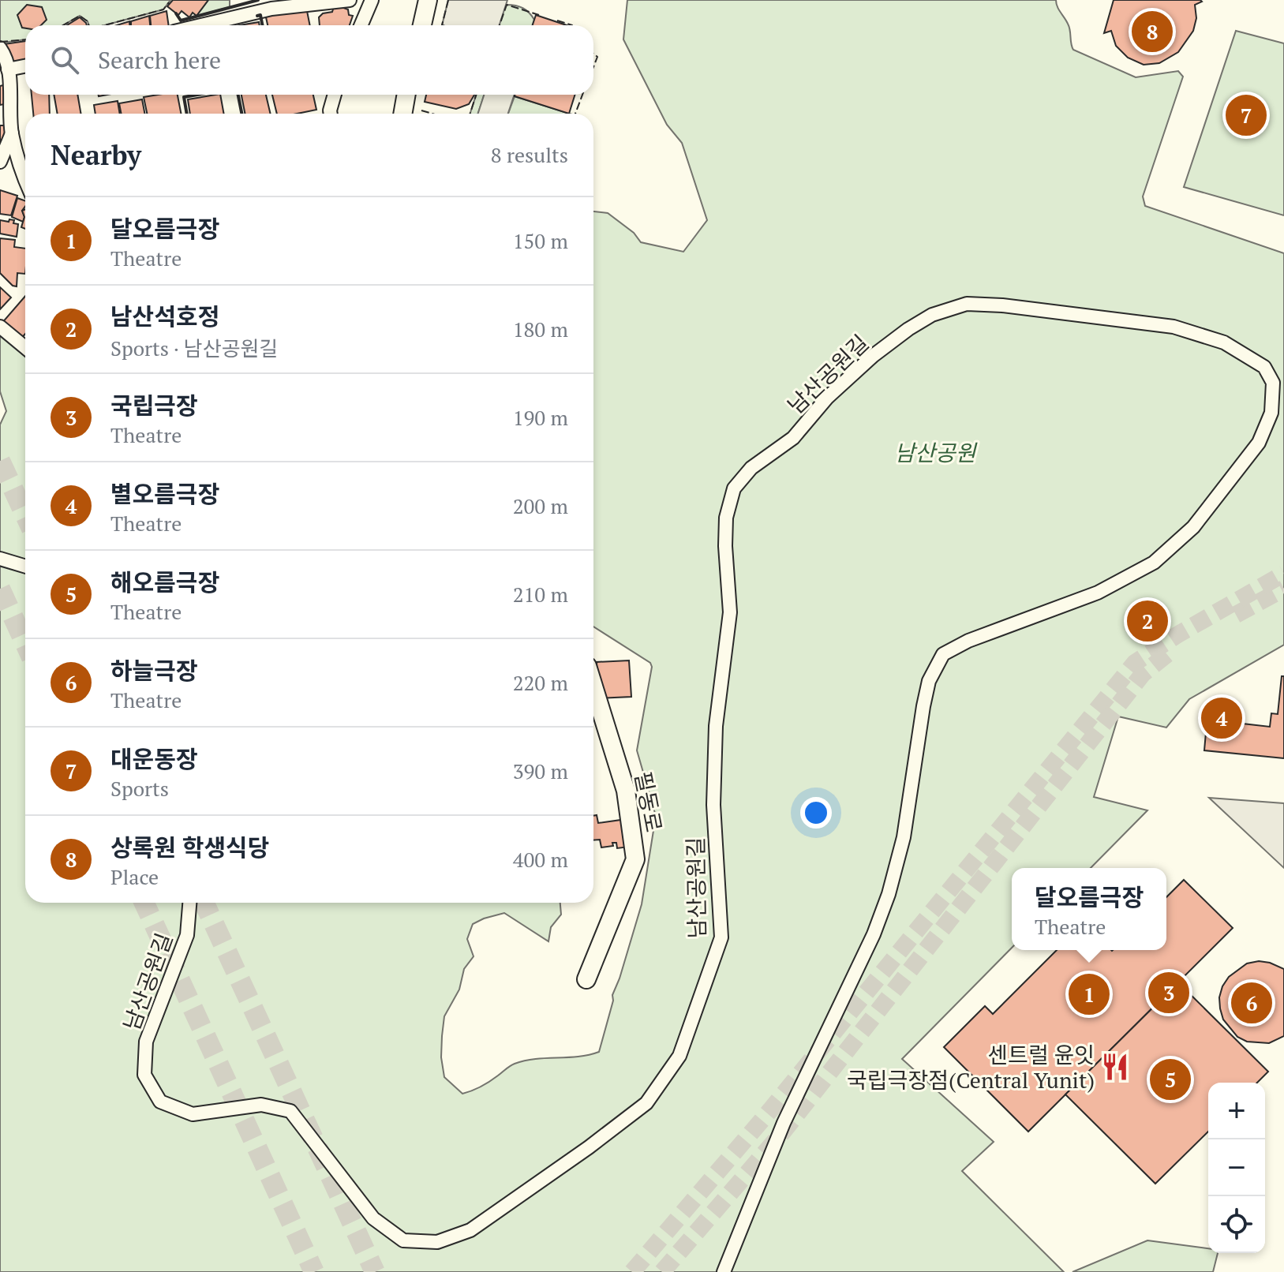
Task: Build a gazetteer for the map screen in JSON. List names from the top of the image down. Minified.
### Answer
{"streets":{"street":["남산공원길","필동로"]},"parks":["남산공원"],"places":{"restaurant":["센트럴 윤잇 국립극장점(Central Yunit)"]},"page":{"pins":["8","7","2","4","3","1","6","5"],"search":"Search here","heading":["Nearby","8 results"],"list":[{"mark":"1","name":"달오름극장","note":"Theatre","value":"150 m"},{"mark":"2","name":"남산석호정","note":"Sports · 남산공원길","value":"180 m"},{"mark":"3","name":"국립극장","note":"Theatre","value":"190 m"},{"mark":"4","name":"별오름극장","note":"Theatre","value":"200 m"},{"mark":"5","name":"해오름극장","note":"Theatre","value":"210 m"},{"mark":"6","name":"하늘극장","note":"Theatre","value":"220 m"},{"mark":"7","name":"대운동장","note":"Sports","value":"390 m"},{"mark":"8","name":"상록원 학생식당","note":"Place","value":"400 m"}],"popup":["달오름극장","Theatre"],"map_buttons":["+","−"]}}
